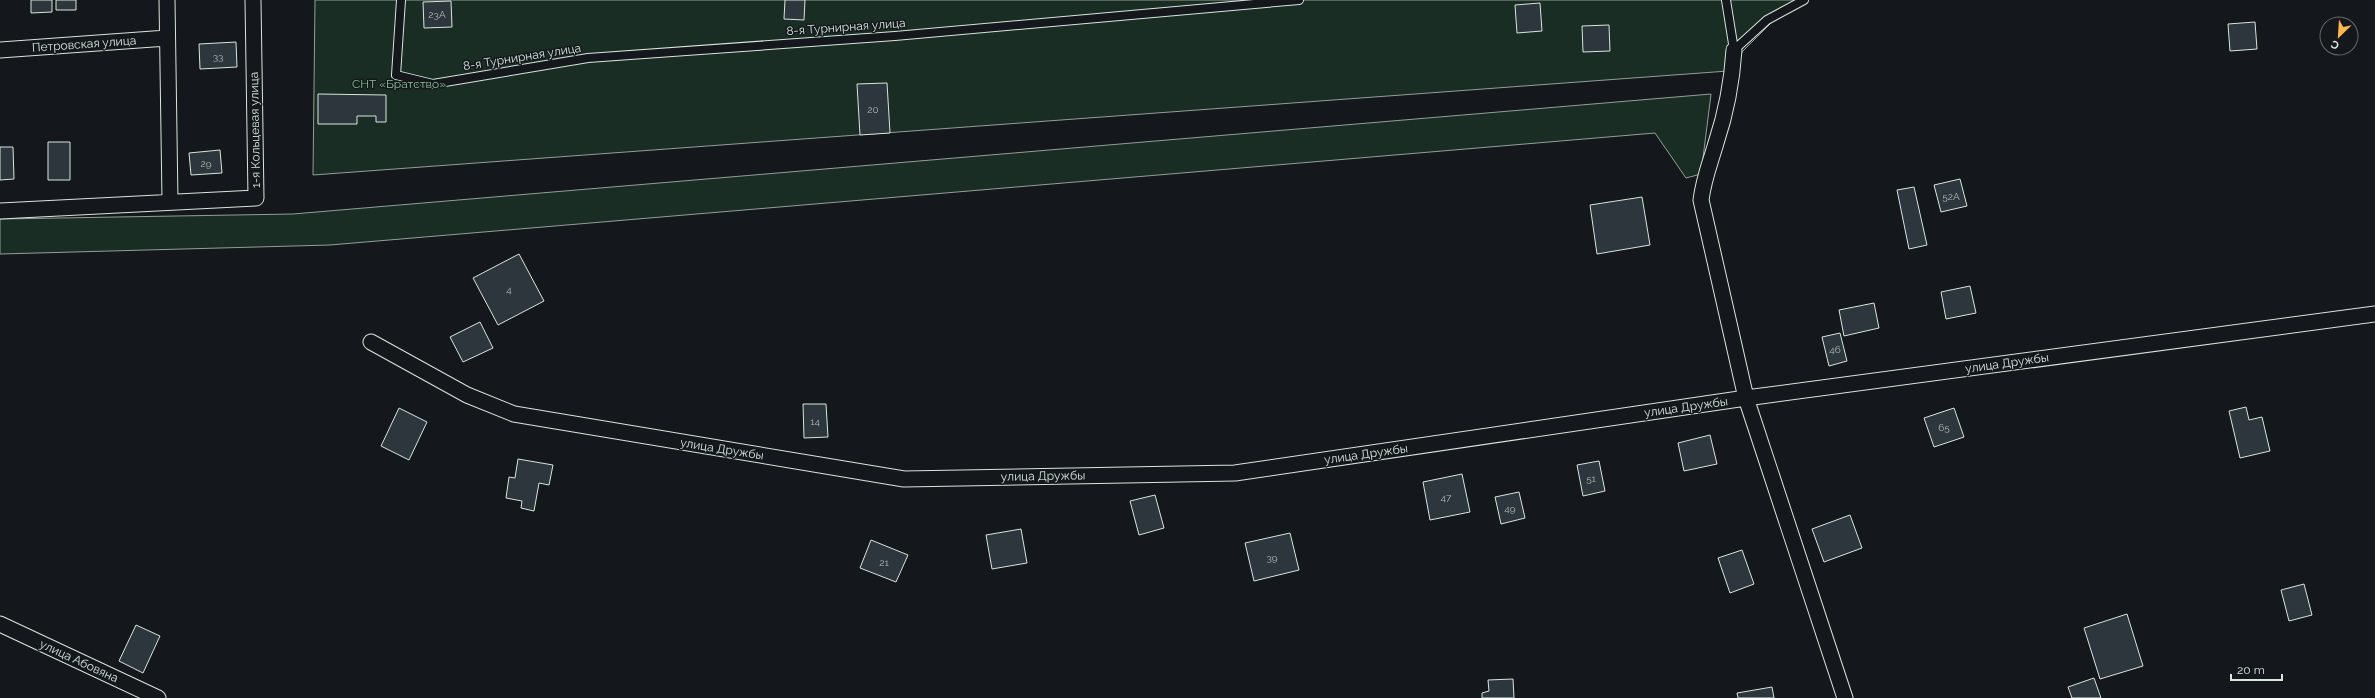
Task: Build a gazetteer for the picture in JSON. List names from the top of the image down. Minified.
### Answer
{"streets":{"street":["Петровская улица","1-я Кольцевая улица","улица Дружбы","улица Абовяна"],"lane":["8-я Турнирная улица"]},"parks":["СНТ «Братство»"],"house_numbers":["23А","33","20","29","52А","4","46","14","65","51","47","49","39","21"],"scale_bar":"20 m","north":"bottom left"}
